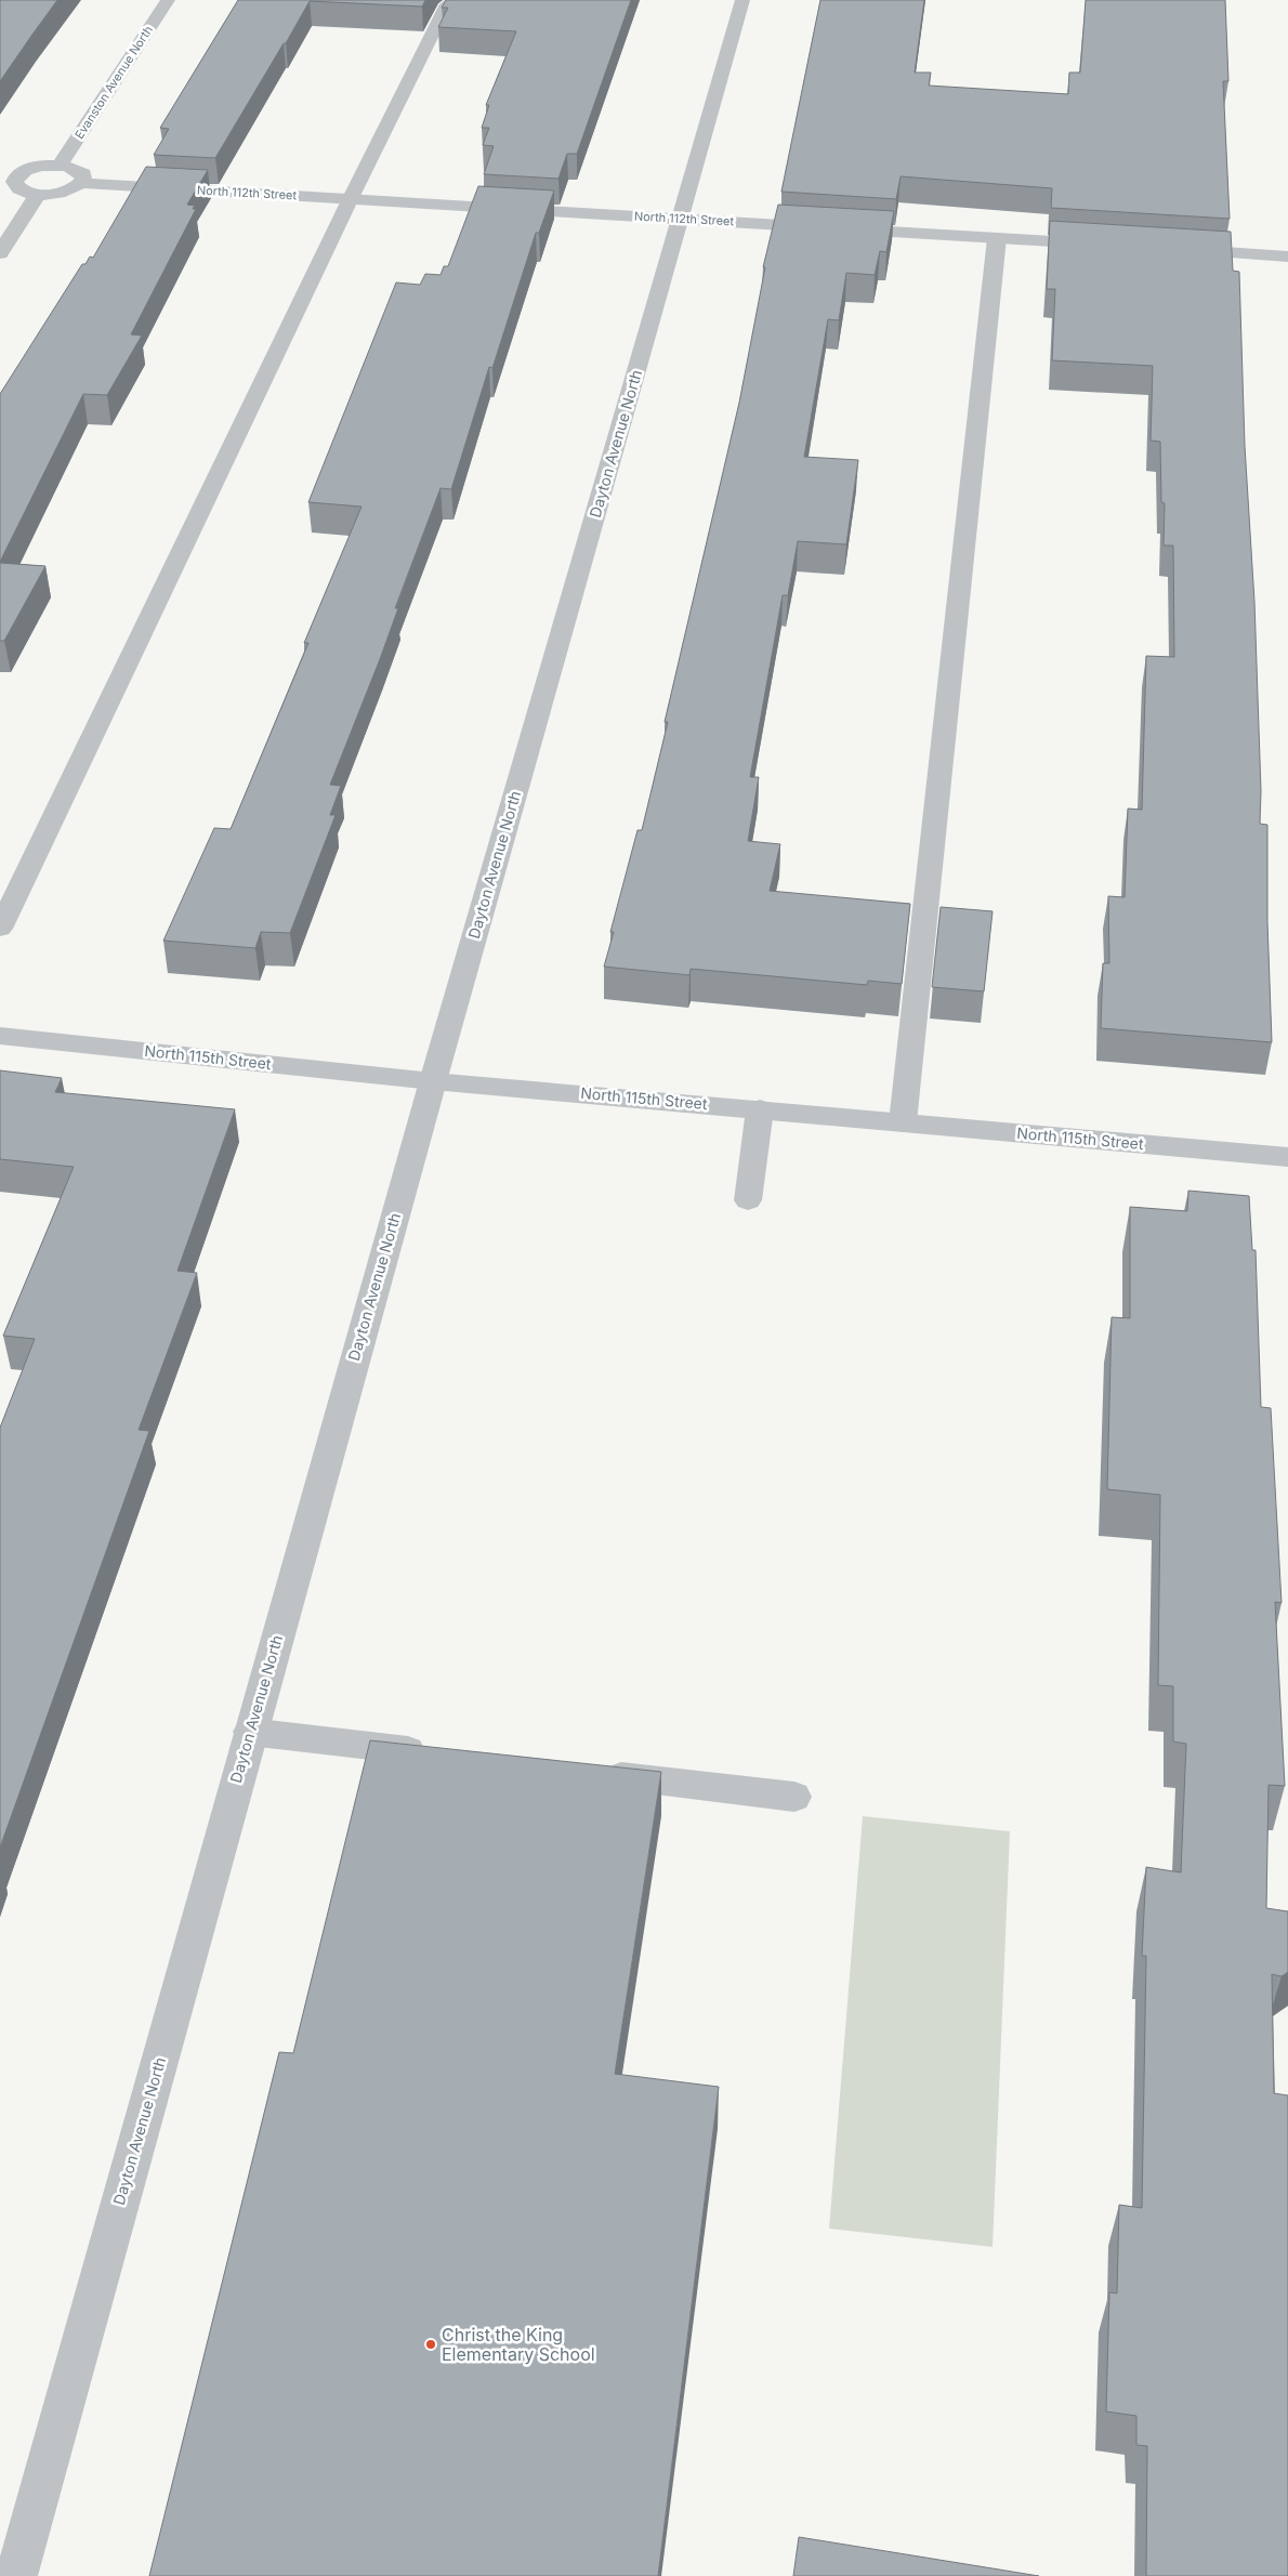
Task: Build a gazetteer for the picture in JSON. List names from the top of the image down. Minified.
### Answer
{"streets":{"street":["Evanston Avenue North","North 112th Street","Dayton Avenue North","North 115th Street"]},"crossings":[["North 112th Street","Dayton Avenue North"],["Dayton Avenue North","North 115th Street"]],"places":["Christ the King Elementary School"]}
